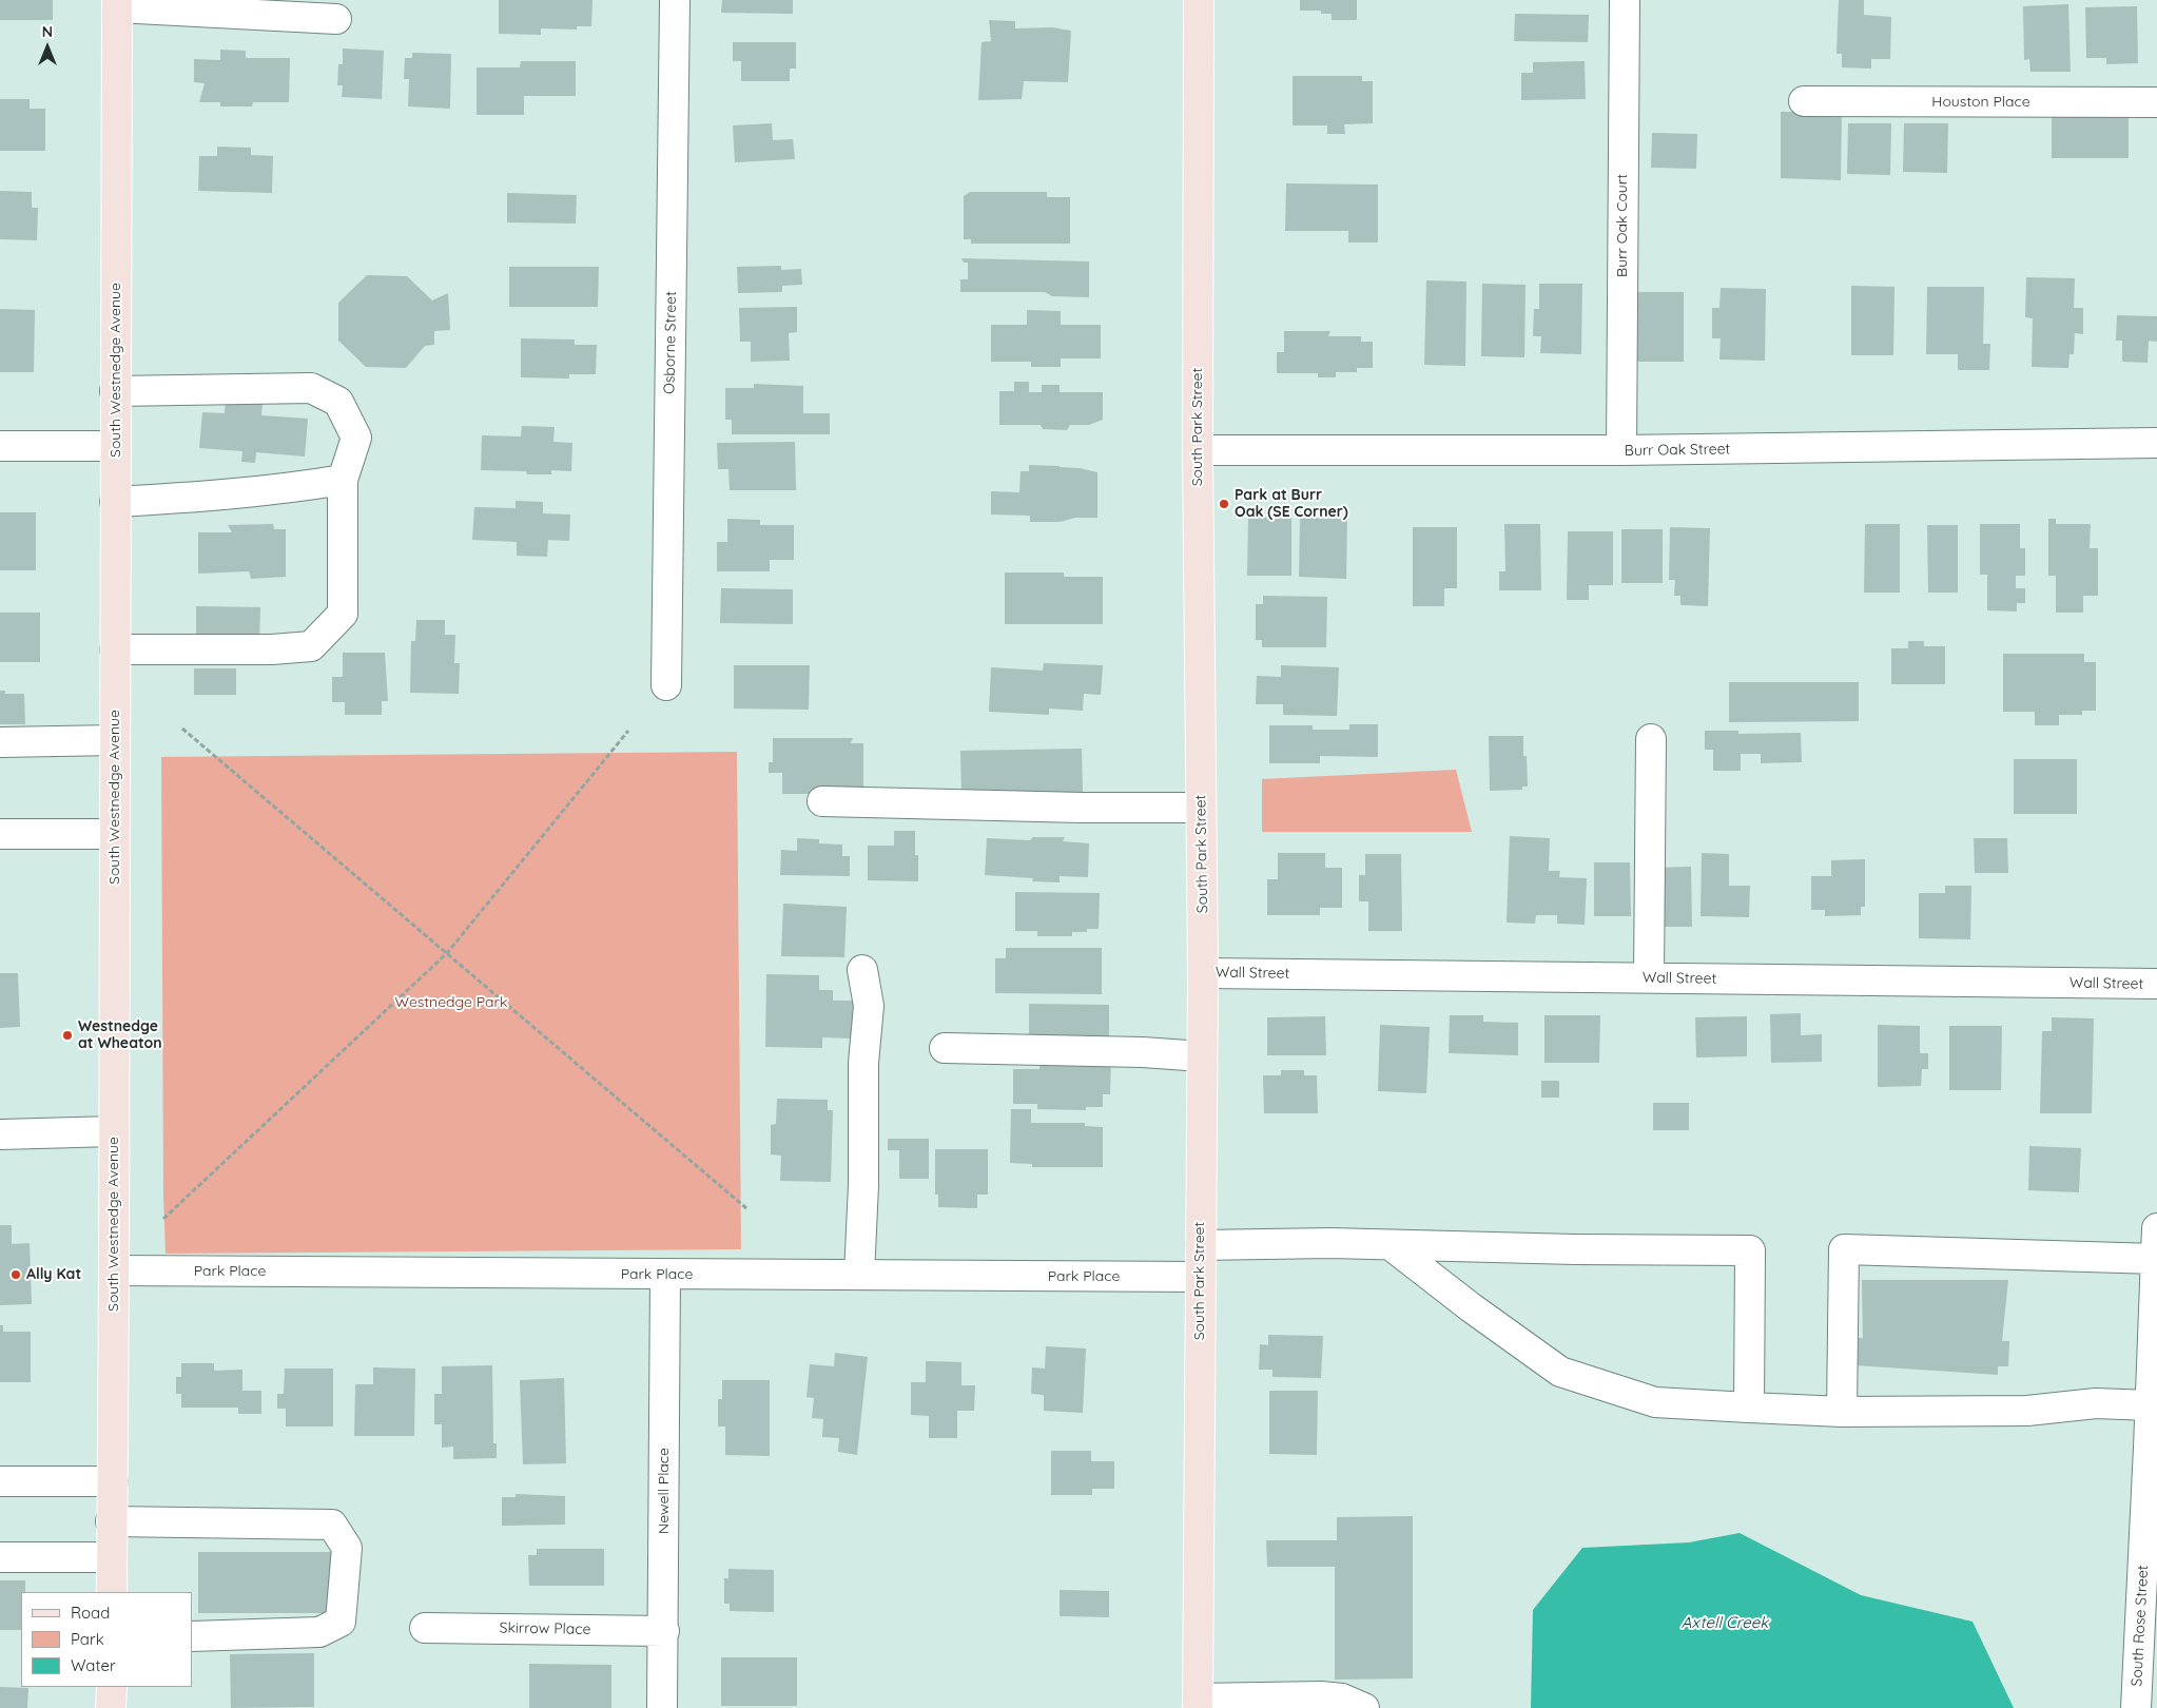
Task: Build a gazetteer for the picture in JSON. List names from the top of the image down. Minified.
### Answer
{"streets":{"main road":["South Westnedge Avenue","South Park Street"],"street":["Houston Place","Burr Oak Court","Osborne Street","Burr Oak Street","Wall Street","Park Place","Newell Place","South Rose Street","Skirrow Place"]},"crossings":[["Burr Oak Court","Burr Oak Street"],["South Westnedge Avenue","Park Place"],["South Park Street","Burr Oak Street"],["South Park Street","Wall Street"],["South Park Street","Park Place"],["Park Place","Newell Place"],["Newell Place","Skirrow Place"]],"water":["Axtell Creek"],"parks":["Westnedge Park"],"places":["Park at Burr Oak (SE Corner)","Westnedge at Wheaton","Ally Kat"],"legend":["Road","Park","Water"],"north":"top"}
